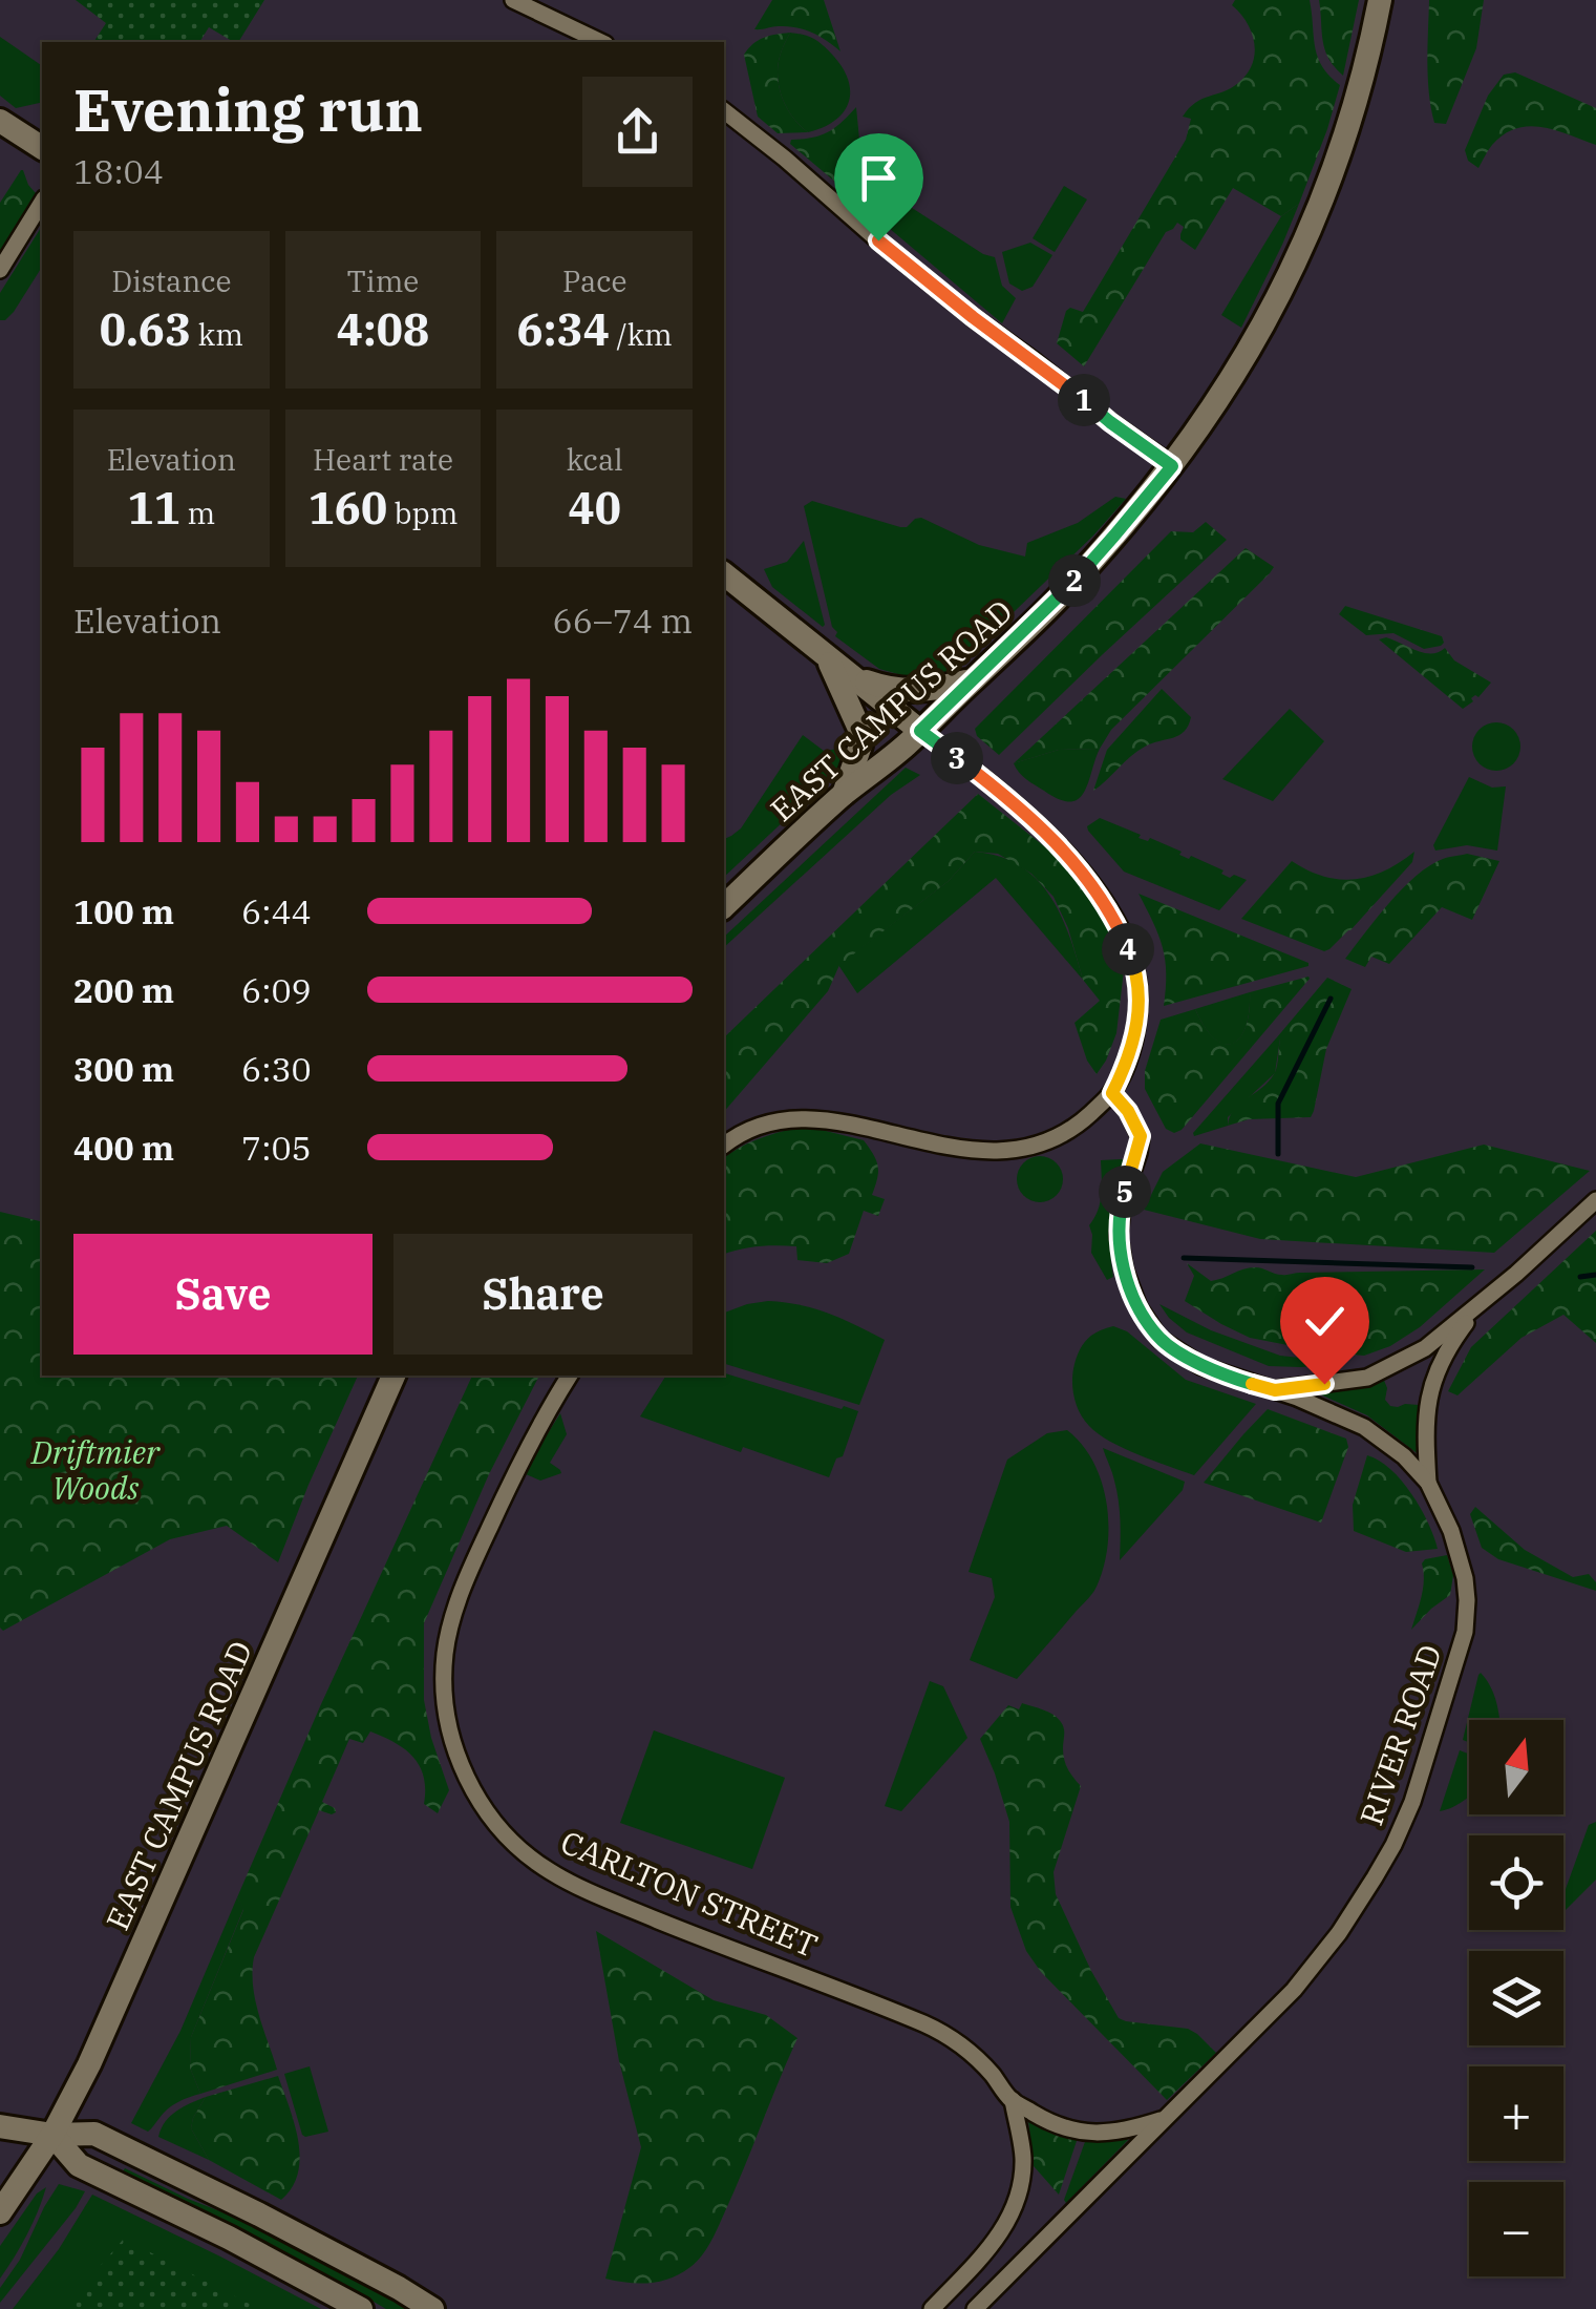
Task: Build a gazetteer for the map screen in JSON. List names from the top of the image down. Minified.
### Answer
{"streets":{"main road":["EAST CAMPUS ROAD"],"street":["RIVER ROAD","CARLTON STREET"]},"parks":["Driftmier Woods"],"north":"top","page":{"heading":["Evening run","18:04"],"stats":[["Distance","0.63 km"],["Time","4:08"],["Pace","6:34 /km"],["Elevation","11 m"],["Heart rate","160 bpm"],["kcal","40"]],"pins":["1","2","3","4","5"],"chart":["Elevation","66–74 m"],"list":[{"name":"100 m","note":"6:44"},{"name":"200 m","note":"6:09"},{"name":"300 m","note":"6:30"},{"name":"400 m","note":"7:05"}],"buttons":["Save","Share"],"map_buttons":["+","−"]}}
